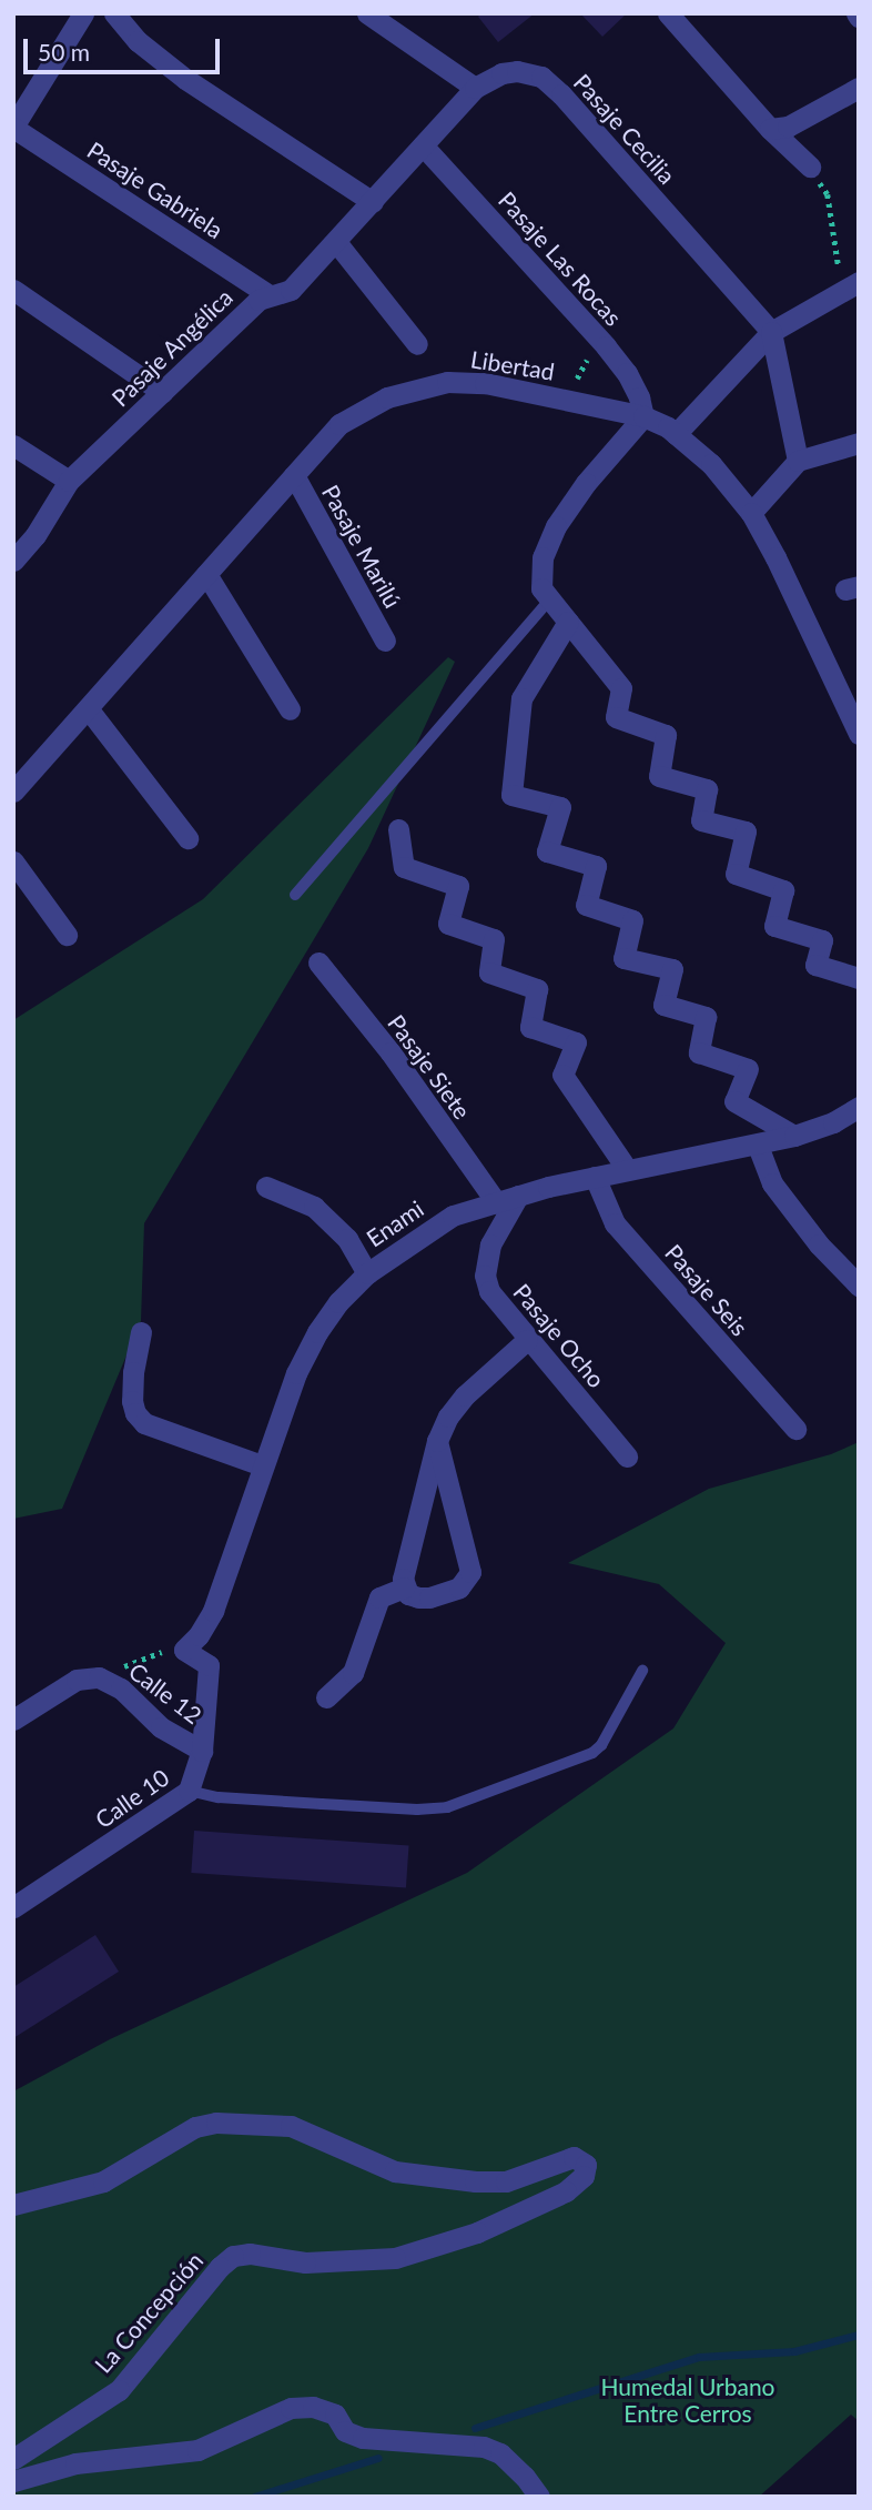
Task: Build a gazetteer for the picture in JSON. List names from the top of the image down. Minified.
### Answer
{"streets":{"street":["Pasaje Cecilia","Pasaje Gabriela","Pasaje Las Rocas","Pasaje Angélica","Libertad","Pasaje Marilú","Pasaje Siete","Enami","Pasaje Seis","Pasaje Ocho","Calle 12","Calle 10","La Concepción"]},"crossings":[["Pasaje Cecilia","Pasaje Angélica"],["Pasaje Gabriela","Pasaje Angélica"],["Pasaje Las Rocas","Pasaje Angélica"],["Pasaje Las Rocas","Libertad"],["Libertad","Pasaje Marilú"],["Pasaje Siete","Enami"],["Pasaje Siete","Pasaje Ocho"],["Enami","Pasaje Seis"],["Enami","Pasaje Ocho"],["Enami","Calle 10"],["Calle 12","Calle 10"]],"parks":["Humedal Urbano Entre Cerros"],"scale_bar":"50 m"}
